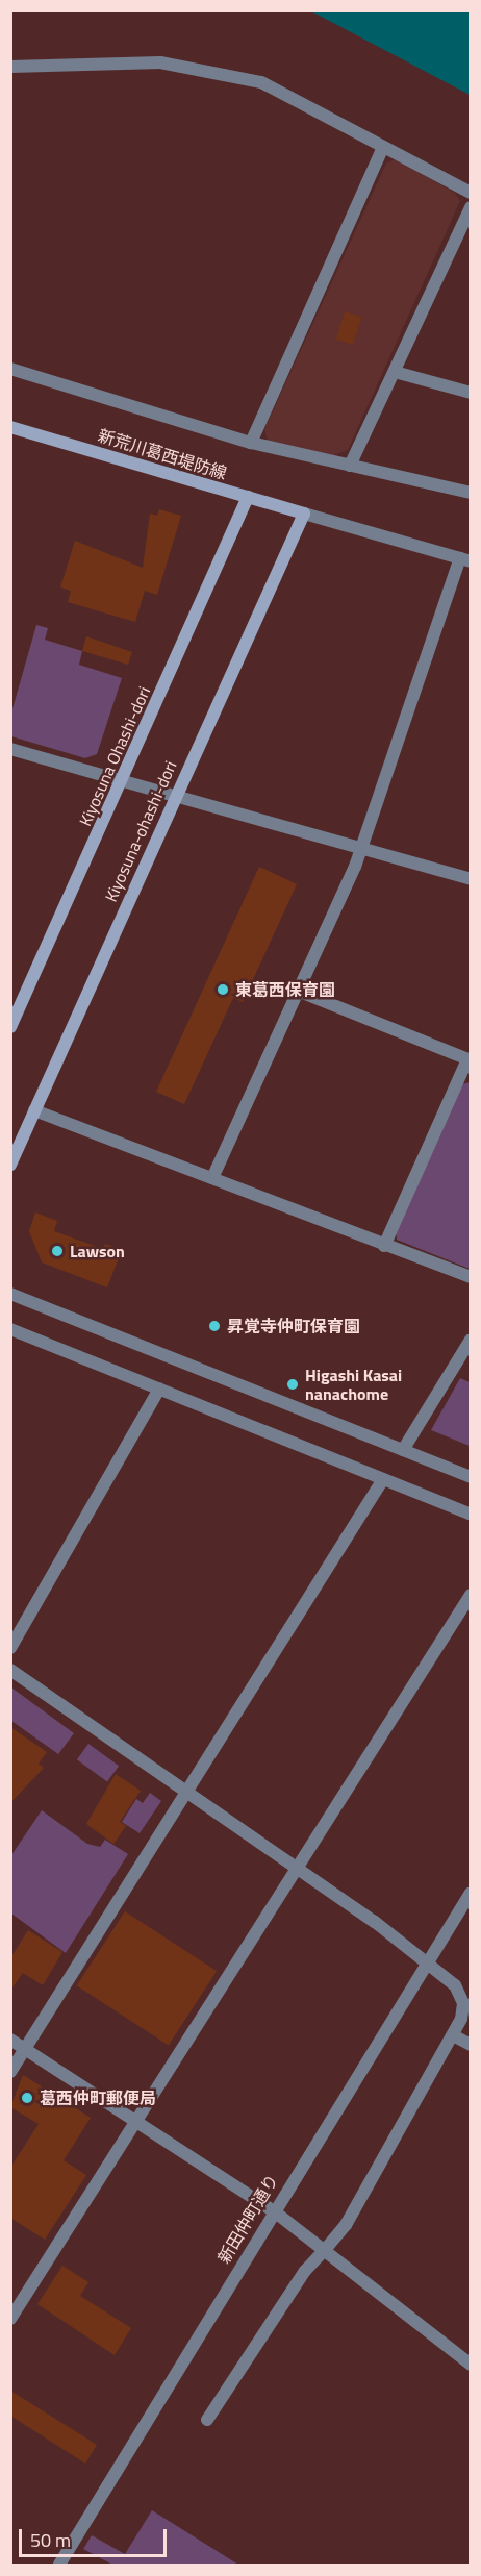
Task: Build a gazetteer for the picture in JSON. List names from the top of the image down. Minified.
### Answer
{"streets":{"main road":["新荒川葛西堤防線","Kiyosuna Ohashi-dori","Kiyosuna-ohashi-dori"],"street":["新田仲町通り"]},"crossings":[["新荒川葛西堤防線","Kiyosuna Ohashi-dori"],["新荒川葛西堤防線","Kiyosuna-ohashi-dori"]],"places":["東葛西保育園","Lawson","昇覚寺仲町保育園","Higashi Kasai nanachome","葛西仲町郵便局"],"scale_bar":"50 m"}
